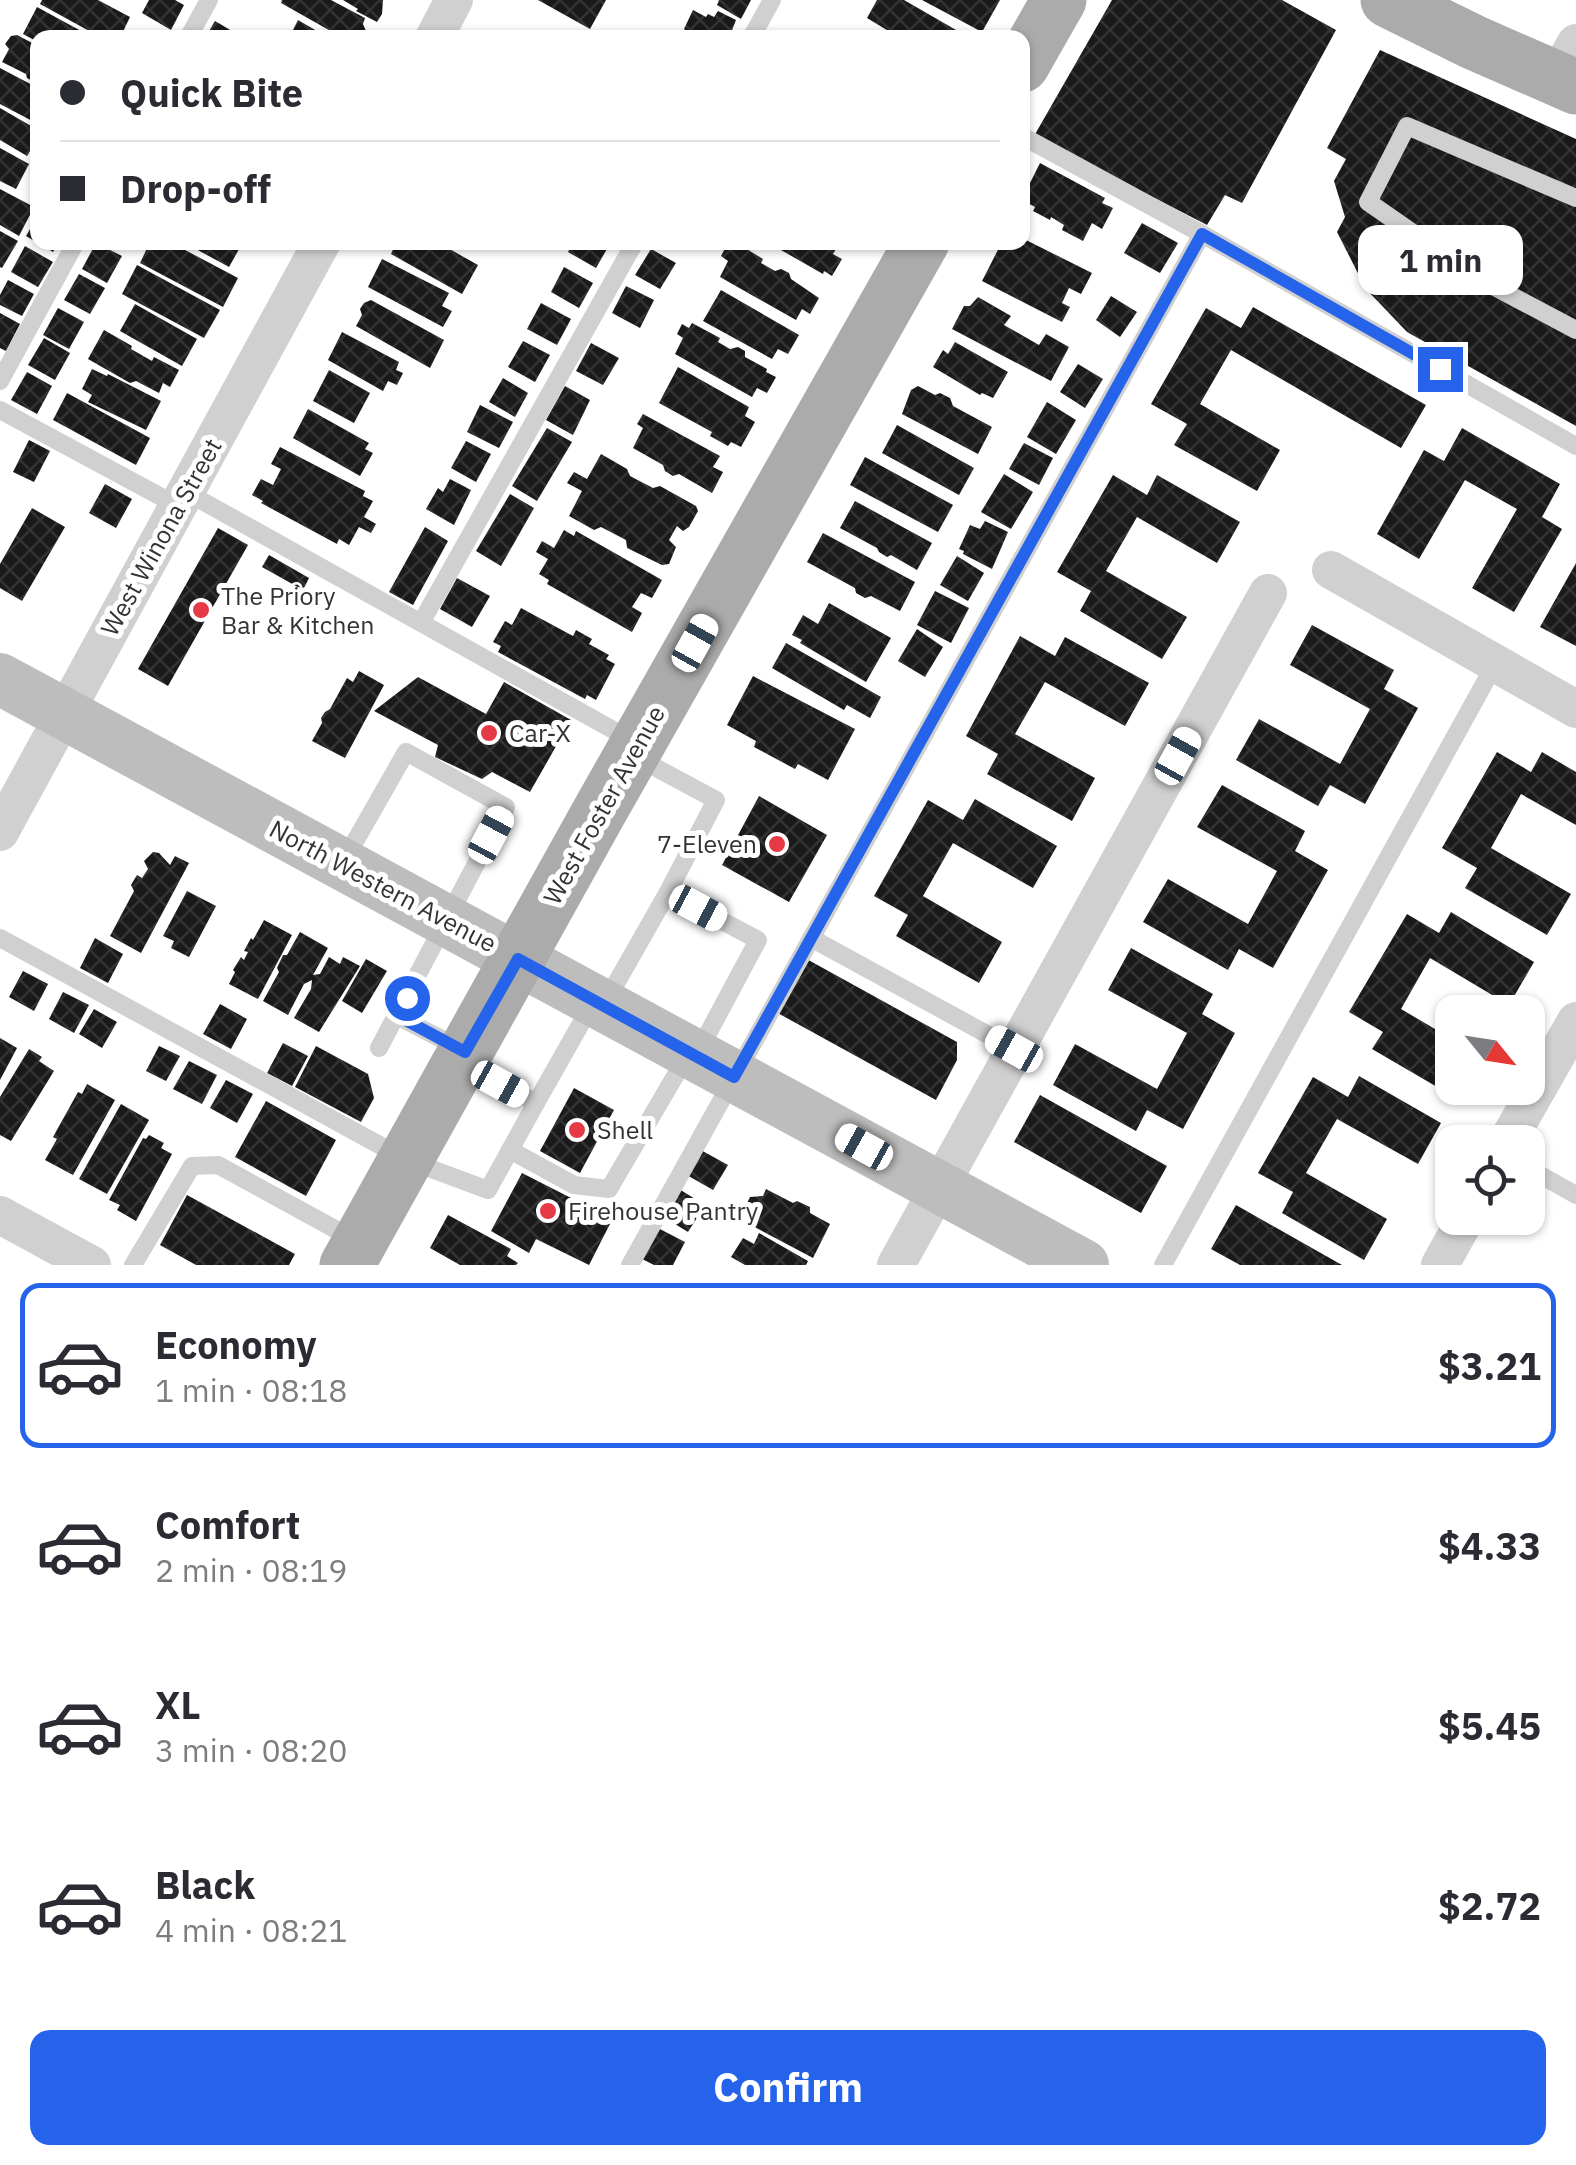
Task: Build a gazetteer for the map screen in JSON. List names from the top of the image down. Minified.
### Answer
{"streets":{"main road":["West Foster Avenue","North Western Avenue"],"street":["West Winona Street"]},"crossings":[["West Winona Street","North Western Avenue"],["West Foster Avenue","North Western Avenue"]],"places":["The Priory Bar & Kitchen","Car-X","7-Eleven","Shell","Firehouse Pantry"],"north":"bottom right","page":{"banner":["Quick Bite","Drop-off"],"bubble":"1 min","list":[{"name":"Economy","note":"1 min · 08:18","value":"$3.21"},{"name":"Comfort","note":"2 min · 08:19","value":"$4.33"},{"name":"XL","note":"3 min · 08:20","value":"$5.45"},{"name":"Black","note":"4 min · 08:21","value":"$2.72"}],"buttons":"Confirm"}}
